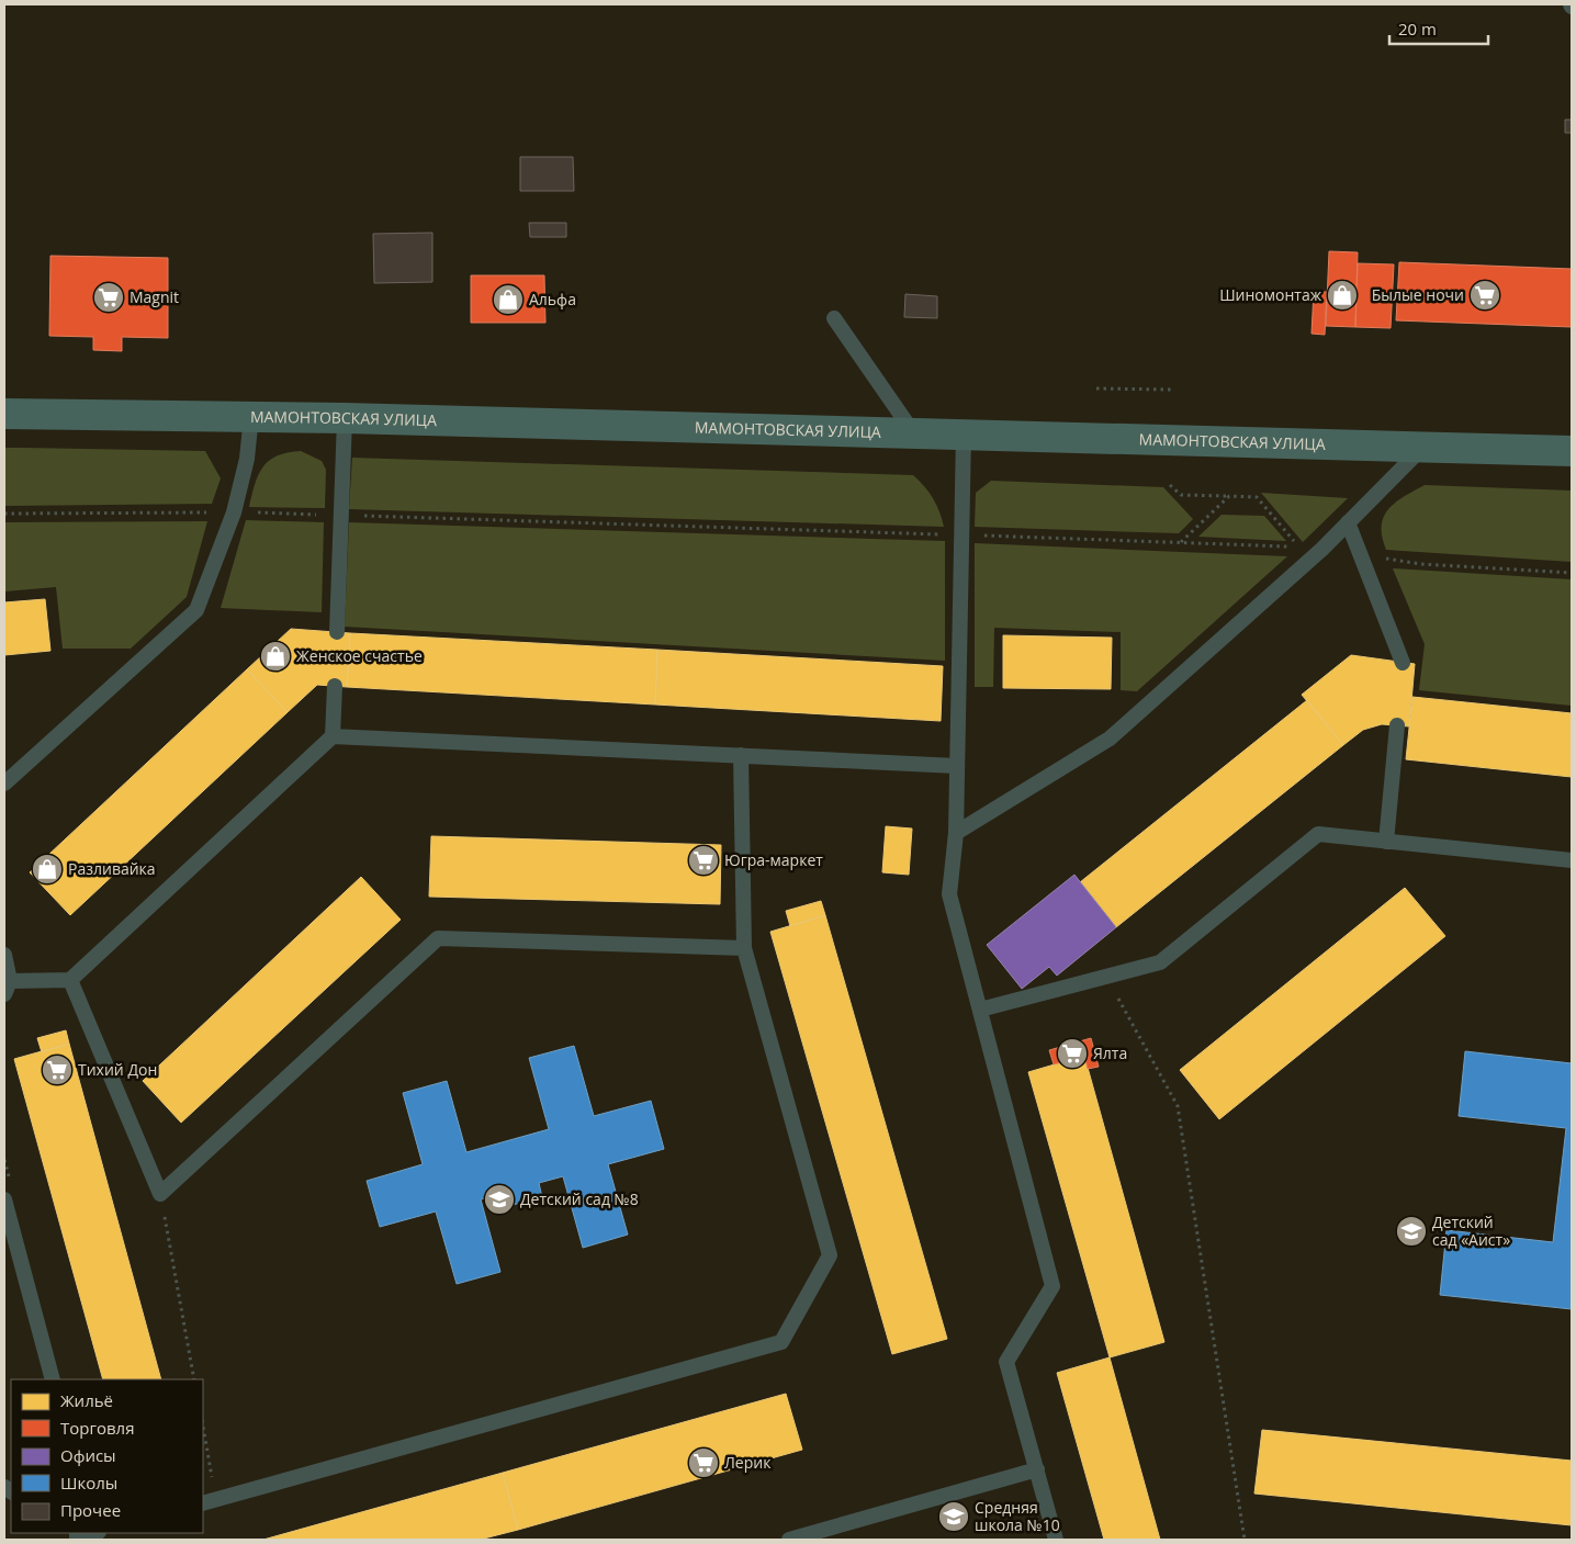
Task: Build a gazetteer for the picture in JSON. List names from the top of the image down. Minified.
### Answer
{"streets":{"main road":["МАМОНТОВСКАЯ УЛИЦА"]},"places":{"shop":["Шиномонтаж","Альфа","Женское счастье","Разливайка"],"supermarket":["Былые ночи","Magnit","Югра-маркет","Ялта","Тихий Дон","Лерик"],"school or university":["Детский сад №8","Детский сад «Аист»","Средняя школа №10"]},"legend":["Жильё","Торговля","Офисы","Школы","Прочее"],"scale_bar":"20 m"}
